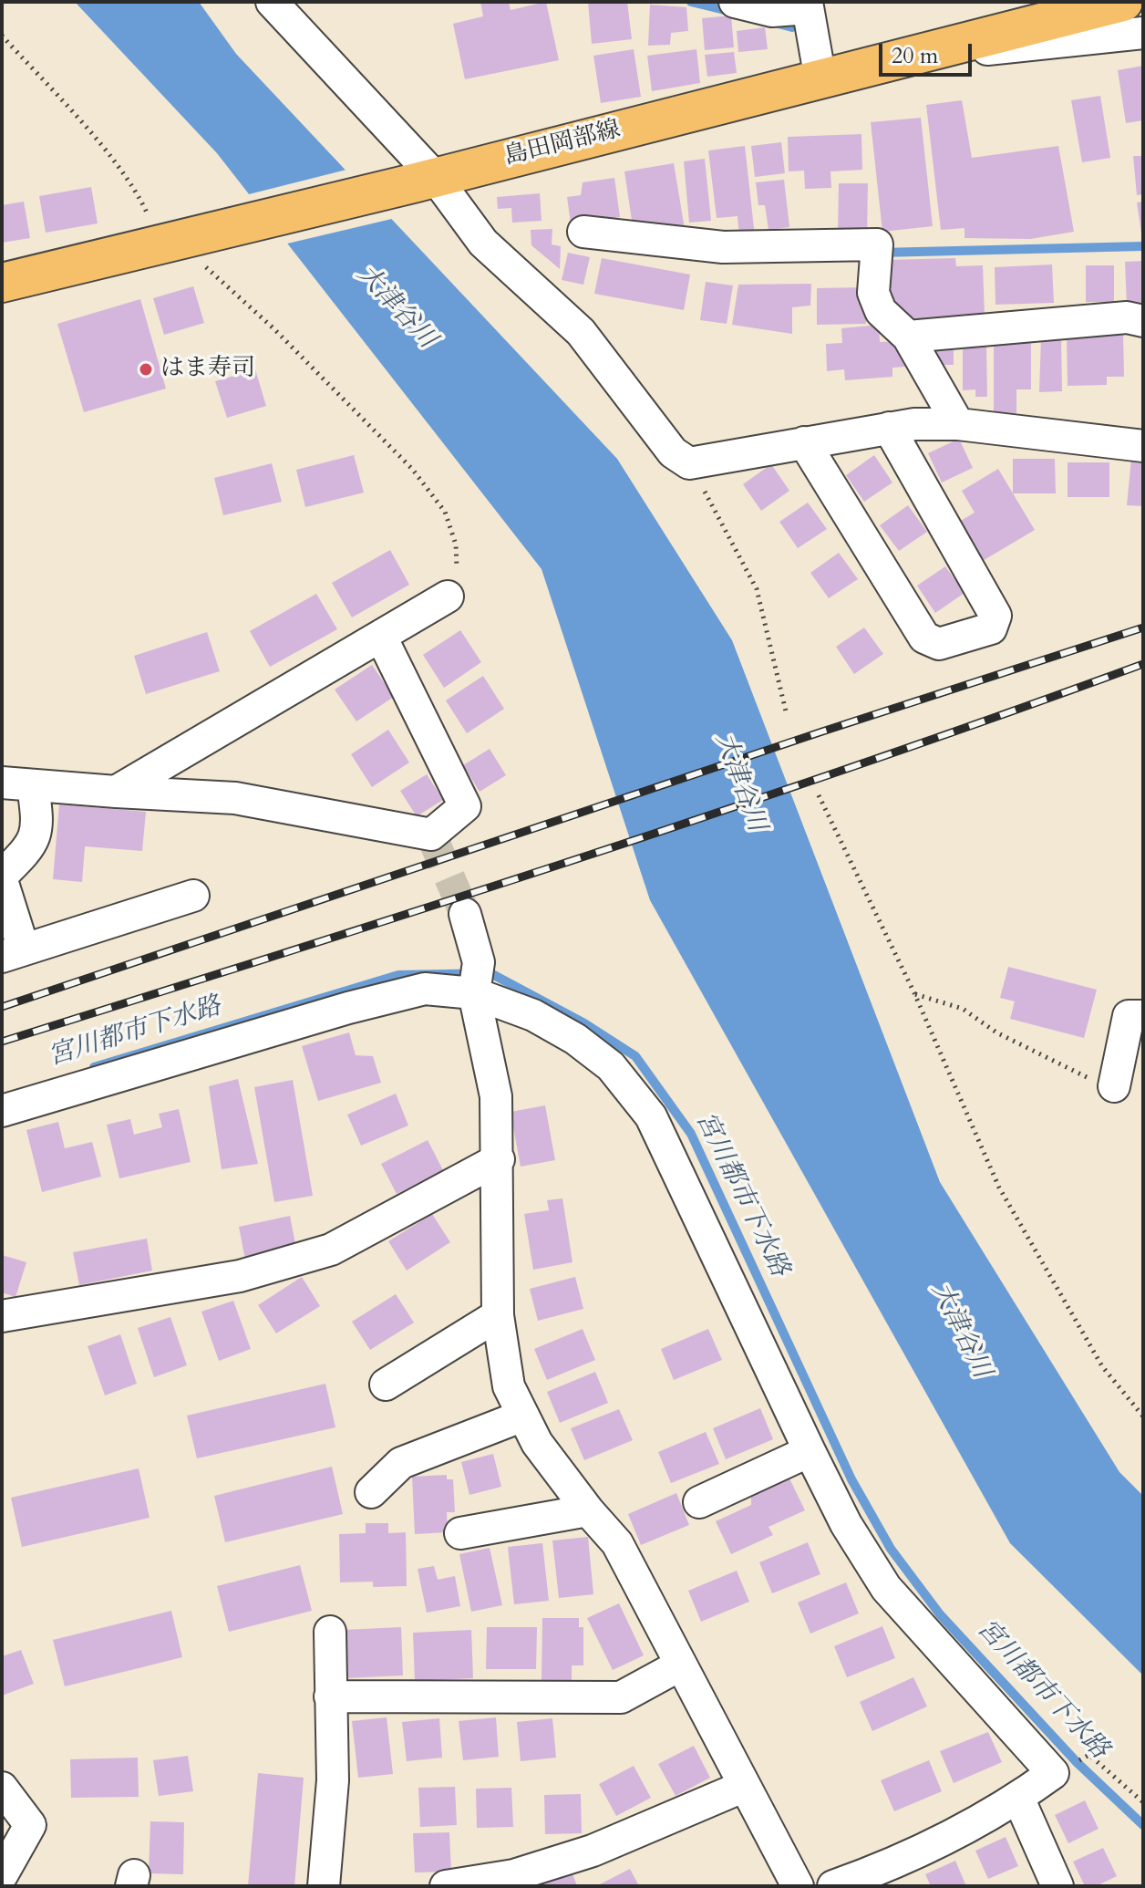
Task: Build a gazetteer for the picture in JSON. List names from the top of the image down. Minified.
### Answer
{"streets":{"main road":["島田岡部線"]},"water":["大津谷川","宮川都市下水路"],"places":["はま寿司"],"scale_bar":"20 m"}
